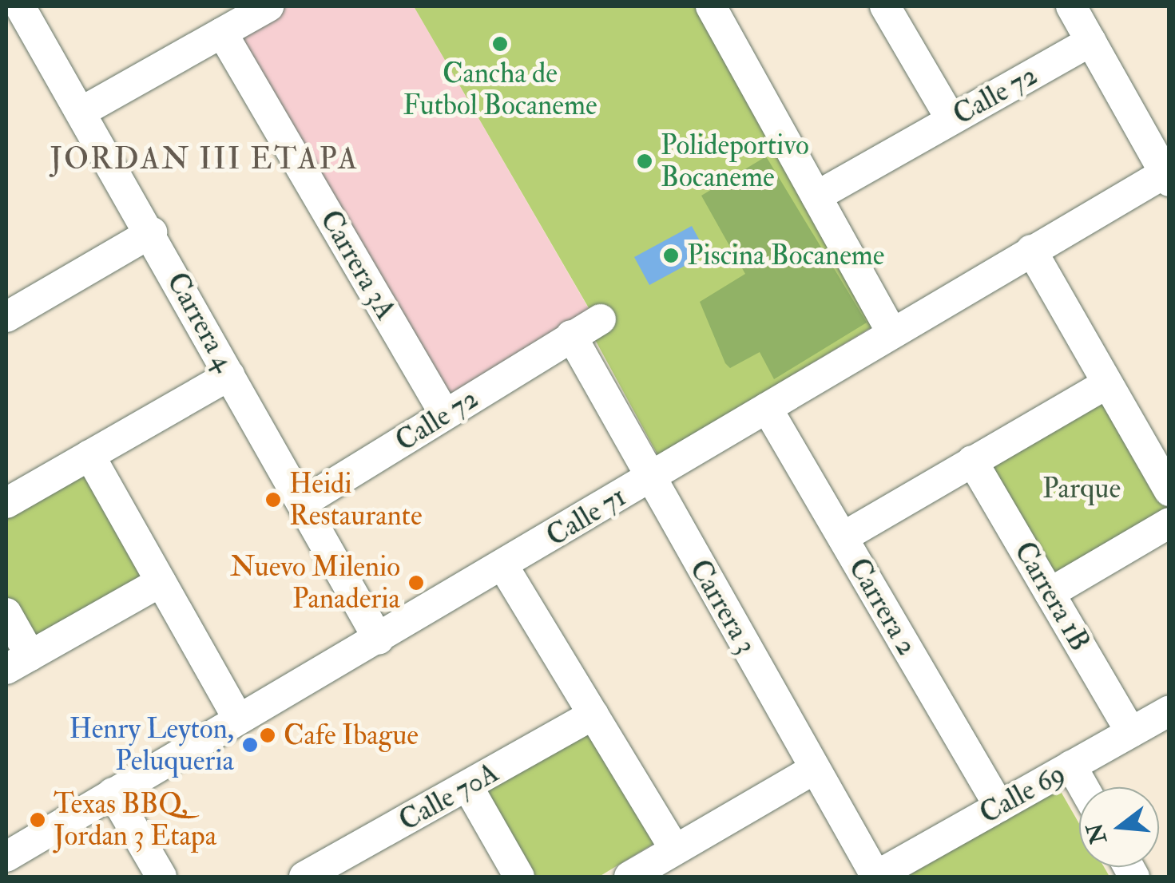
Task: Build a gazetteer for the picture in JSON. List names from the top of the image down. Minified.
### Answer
{"streets":{"street":["Calle 72","Carrera 3A","Carrera 4","Calle 71","Carrera 1B","Carrera 3","Carrera 2","Calle 69","Calle 70A"]},"crossings":[["Calle 72","Carrera 3A"],["Calle 72","Carrera 4"],["Calle 72","Carrera 3"],["Carrera 4","Calle 71"],["Calle 71","Carrera 3"],["Calle 71","Carrera 2"],["Carrera 1B","Calle 69"],["Carrera 3","Calle 69"],["Carrera 2","Calle 69"]],"districts":["JORDAN III ETAPA"],"parks":["Parque"],"places":["Cancha de Futbol Bocaneme","Polideportivo Bocaneme","Piscina Bocaneme","Heidi Restaurante","Nuevo Milenio Panaderia","Cafe Ibague","Henry Leyton, Peluqueria","Texas BBQ, Jordan 3 Etapa"],"north":"left"}
